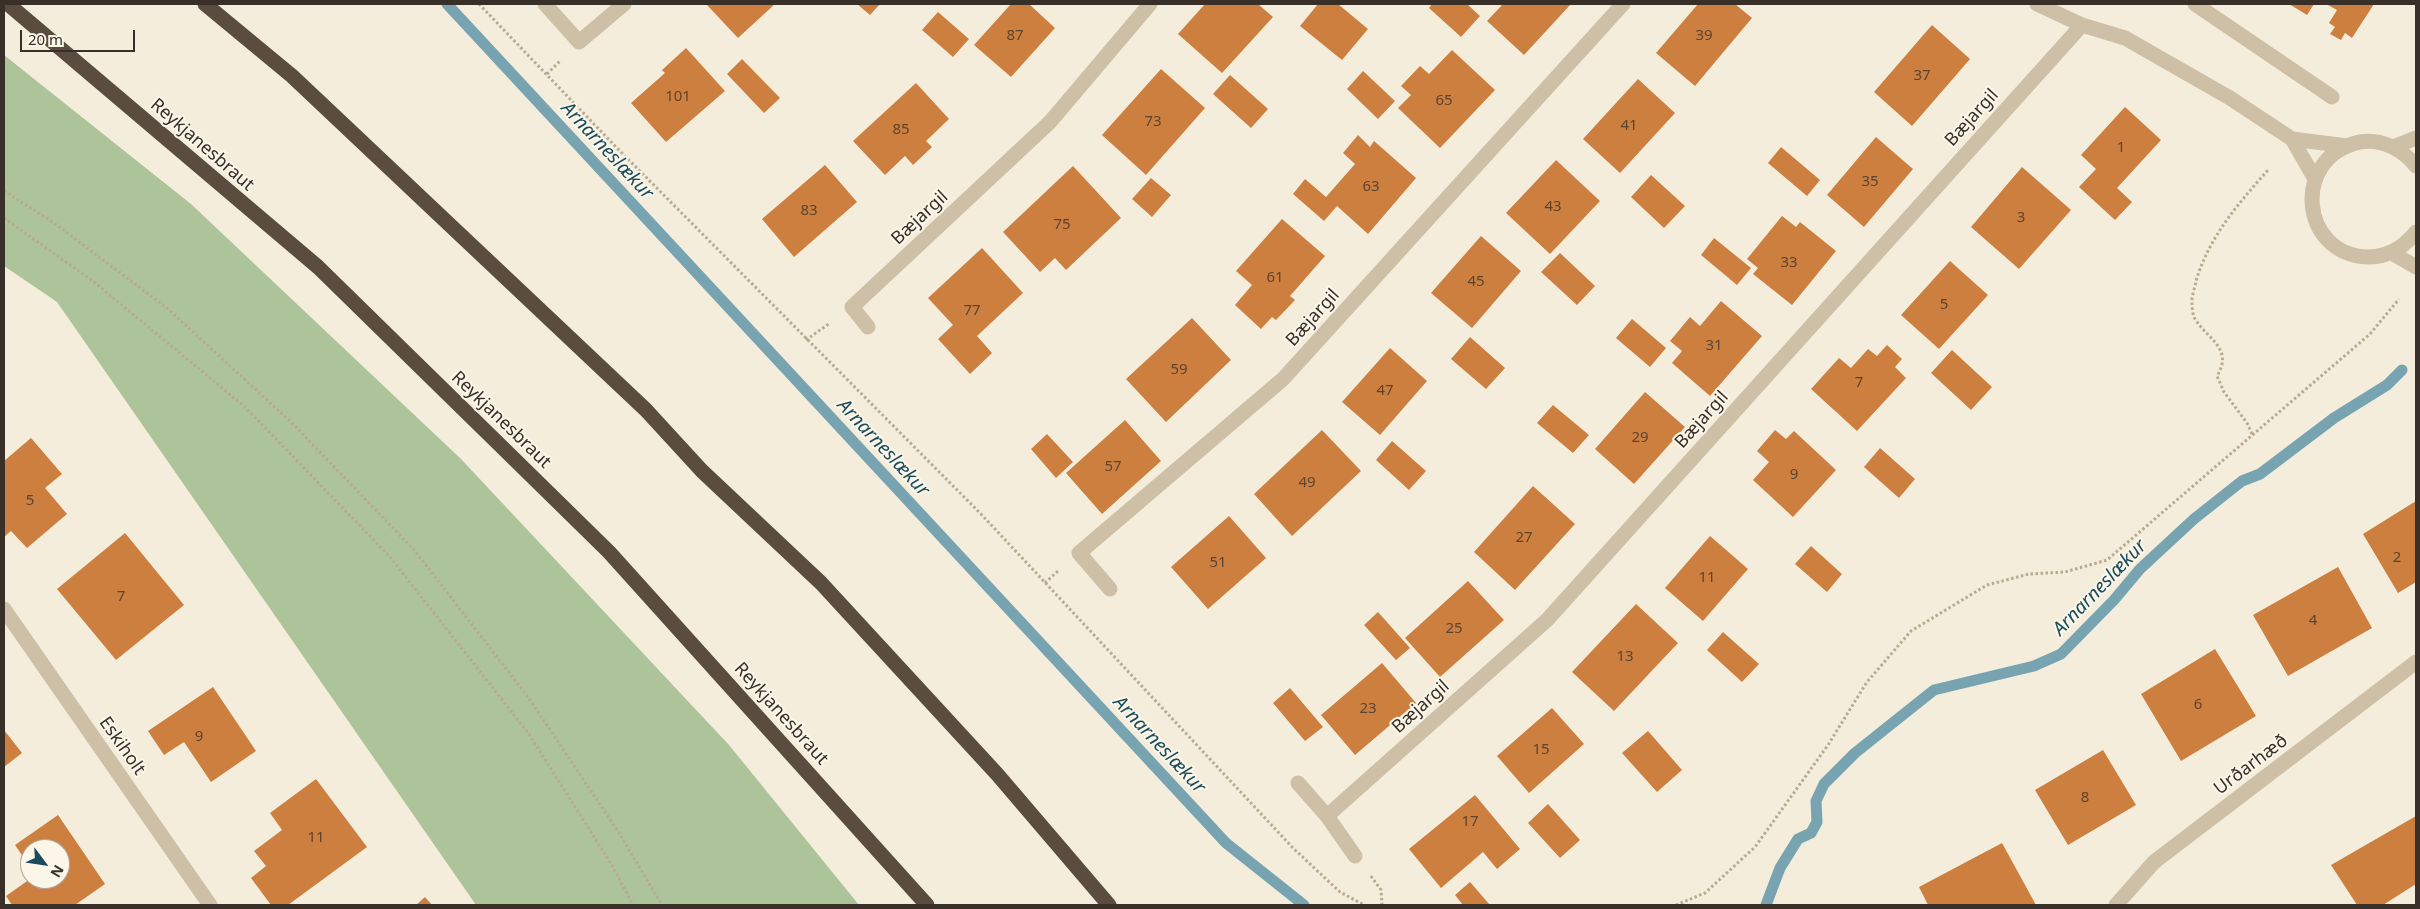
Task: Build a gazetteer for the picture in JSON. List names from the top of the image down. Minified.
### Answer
{"streets":{"highway":["Reykjanesbraut"],"street":["Bæjargil","Eskiholt","Urðarhæð"]},"water":["Arnarneslækur"],"house_numbers":["87","39","37","101","65","73","41","85","1","35","63","43","83","3","75","33","61","45","5","77","31","59","7","47","29","57","9","49","5","27","2","51","11","7","4","25","13","6","23","9","15","8","17","11"],"scale_bar":"20 m","north":"bottom right"}
